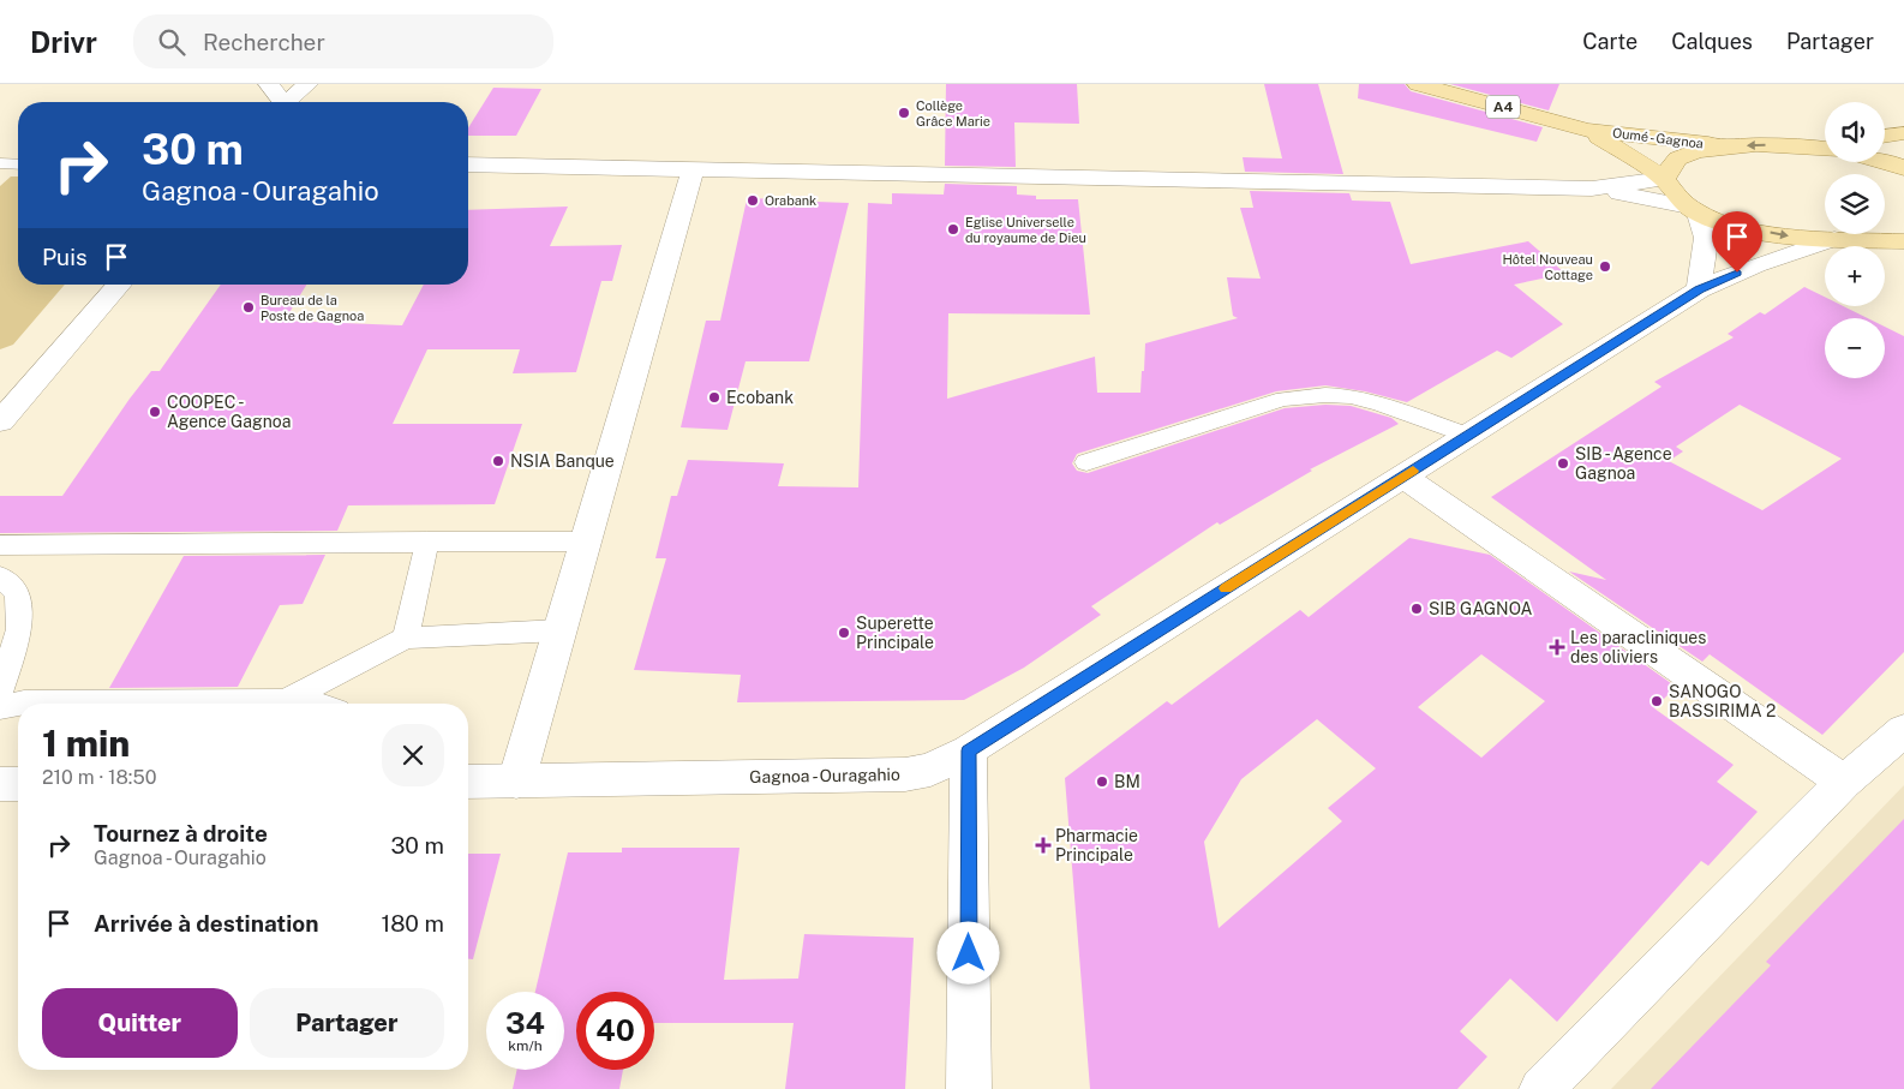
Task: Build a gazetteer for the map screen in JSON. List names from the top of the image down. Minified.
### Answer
{"streets":{"main road":["A4","Oumé - Gagnoa"],"street":["Gagnoa - Ouragahio"]},"places":{"other":["Collège Grâce Marie","Orabank","Eglise Universelle du royaume de Dieu","Hôtel Nouveau Cottage","Bureau de la Poste de Gagnoa","Ecobank","COOPEC - Agence Gagnoa","NSIA Banque","SIB - Agence Gagnoa","SIB GAGNOA","Superette Principale","SANOGO BASSIRIMA 2","BM"],"health":["Les paracliniques des oliviers","Pharmacie Principale"]},"page":{"header":"Drivr","search":"Rechercher","nav":["Carte","Calques","Partager"],"map_buttons":["+","−"],"turn":["30 m","Gagnoa - Ouragahio"],"then":"Puis","heading":["1 min","210 m · 18:50"],"list":[{"name":"Tournez à droite","note":"Gagnoa - Ouragahio","value":"30 m"},{"name":"Arrivée à destination","value":"180 m"}],"buttons":["Quitter","Partager"],"speed":"34 km/h","limit":"40"}}
